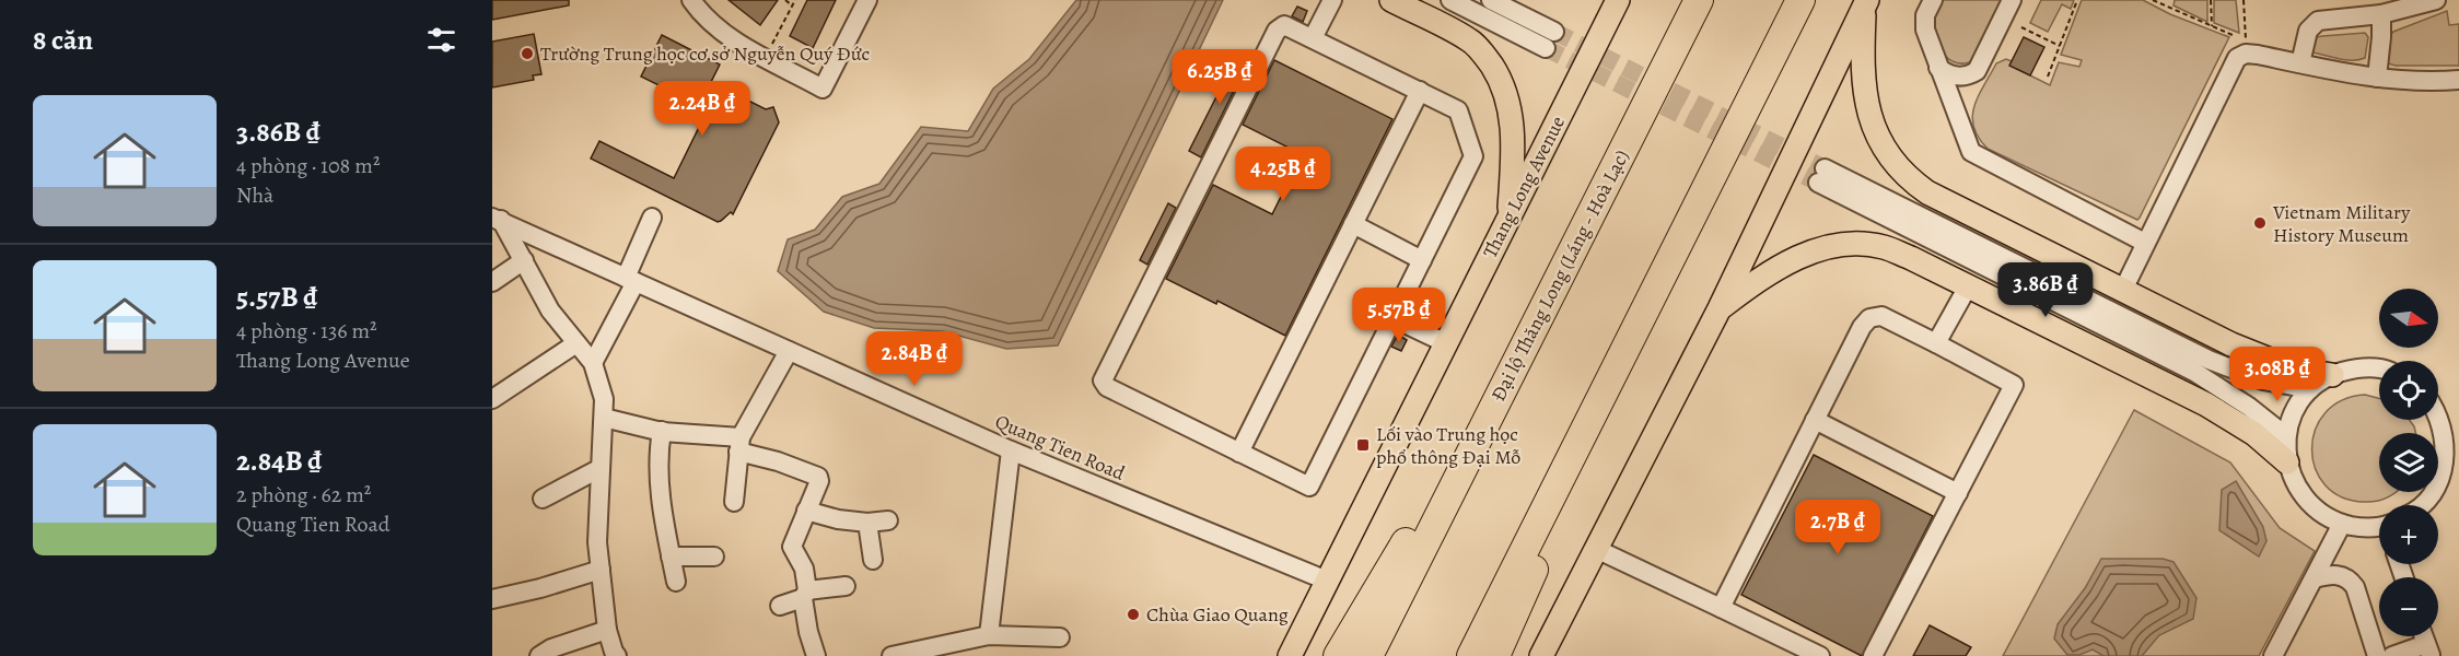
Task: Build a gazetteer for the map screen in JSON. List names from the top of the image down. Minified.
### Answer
{"streets":{"highway":["Đại lộ Thăng Long (Láng - Hoà Lạc)"],"main road":["Thang Long Avenue"],"street":["Quang Tien Road"]},"crossings":[["Thang Long Avenue","Quang Tien Road"]],"places":{"other":["Trường Trung học cơ sở Nguyễn Quý Đức","Vietnam Military History Museum","Chùa Giao Quang"],"transit":["Lối vào Trung học phổ thông Đại Mỗ"]},"north":"right","page":{"heading":"8 căn","price":["6.25B ₫","2.24B ₫","4.25B ₫","3.86B ₫","5.57B ₫","2.84B ₫","3.08B ₫","2.7B ₫"],"list":[{"name":"3.86B ₫","note":"4 phòng · 108 m² · Nhà"},{"name":"5.57B ₫","note":"4 phòng · 136 m² · Thang Long Avenue"},{"name":"2.84B ₫","note":"2 phòng · 62 m² · Quang Tien Road"}],"map_buttons":["+","−"]}}
